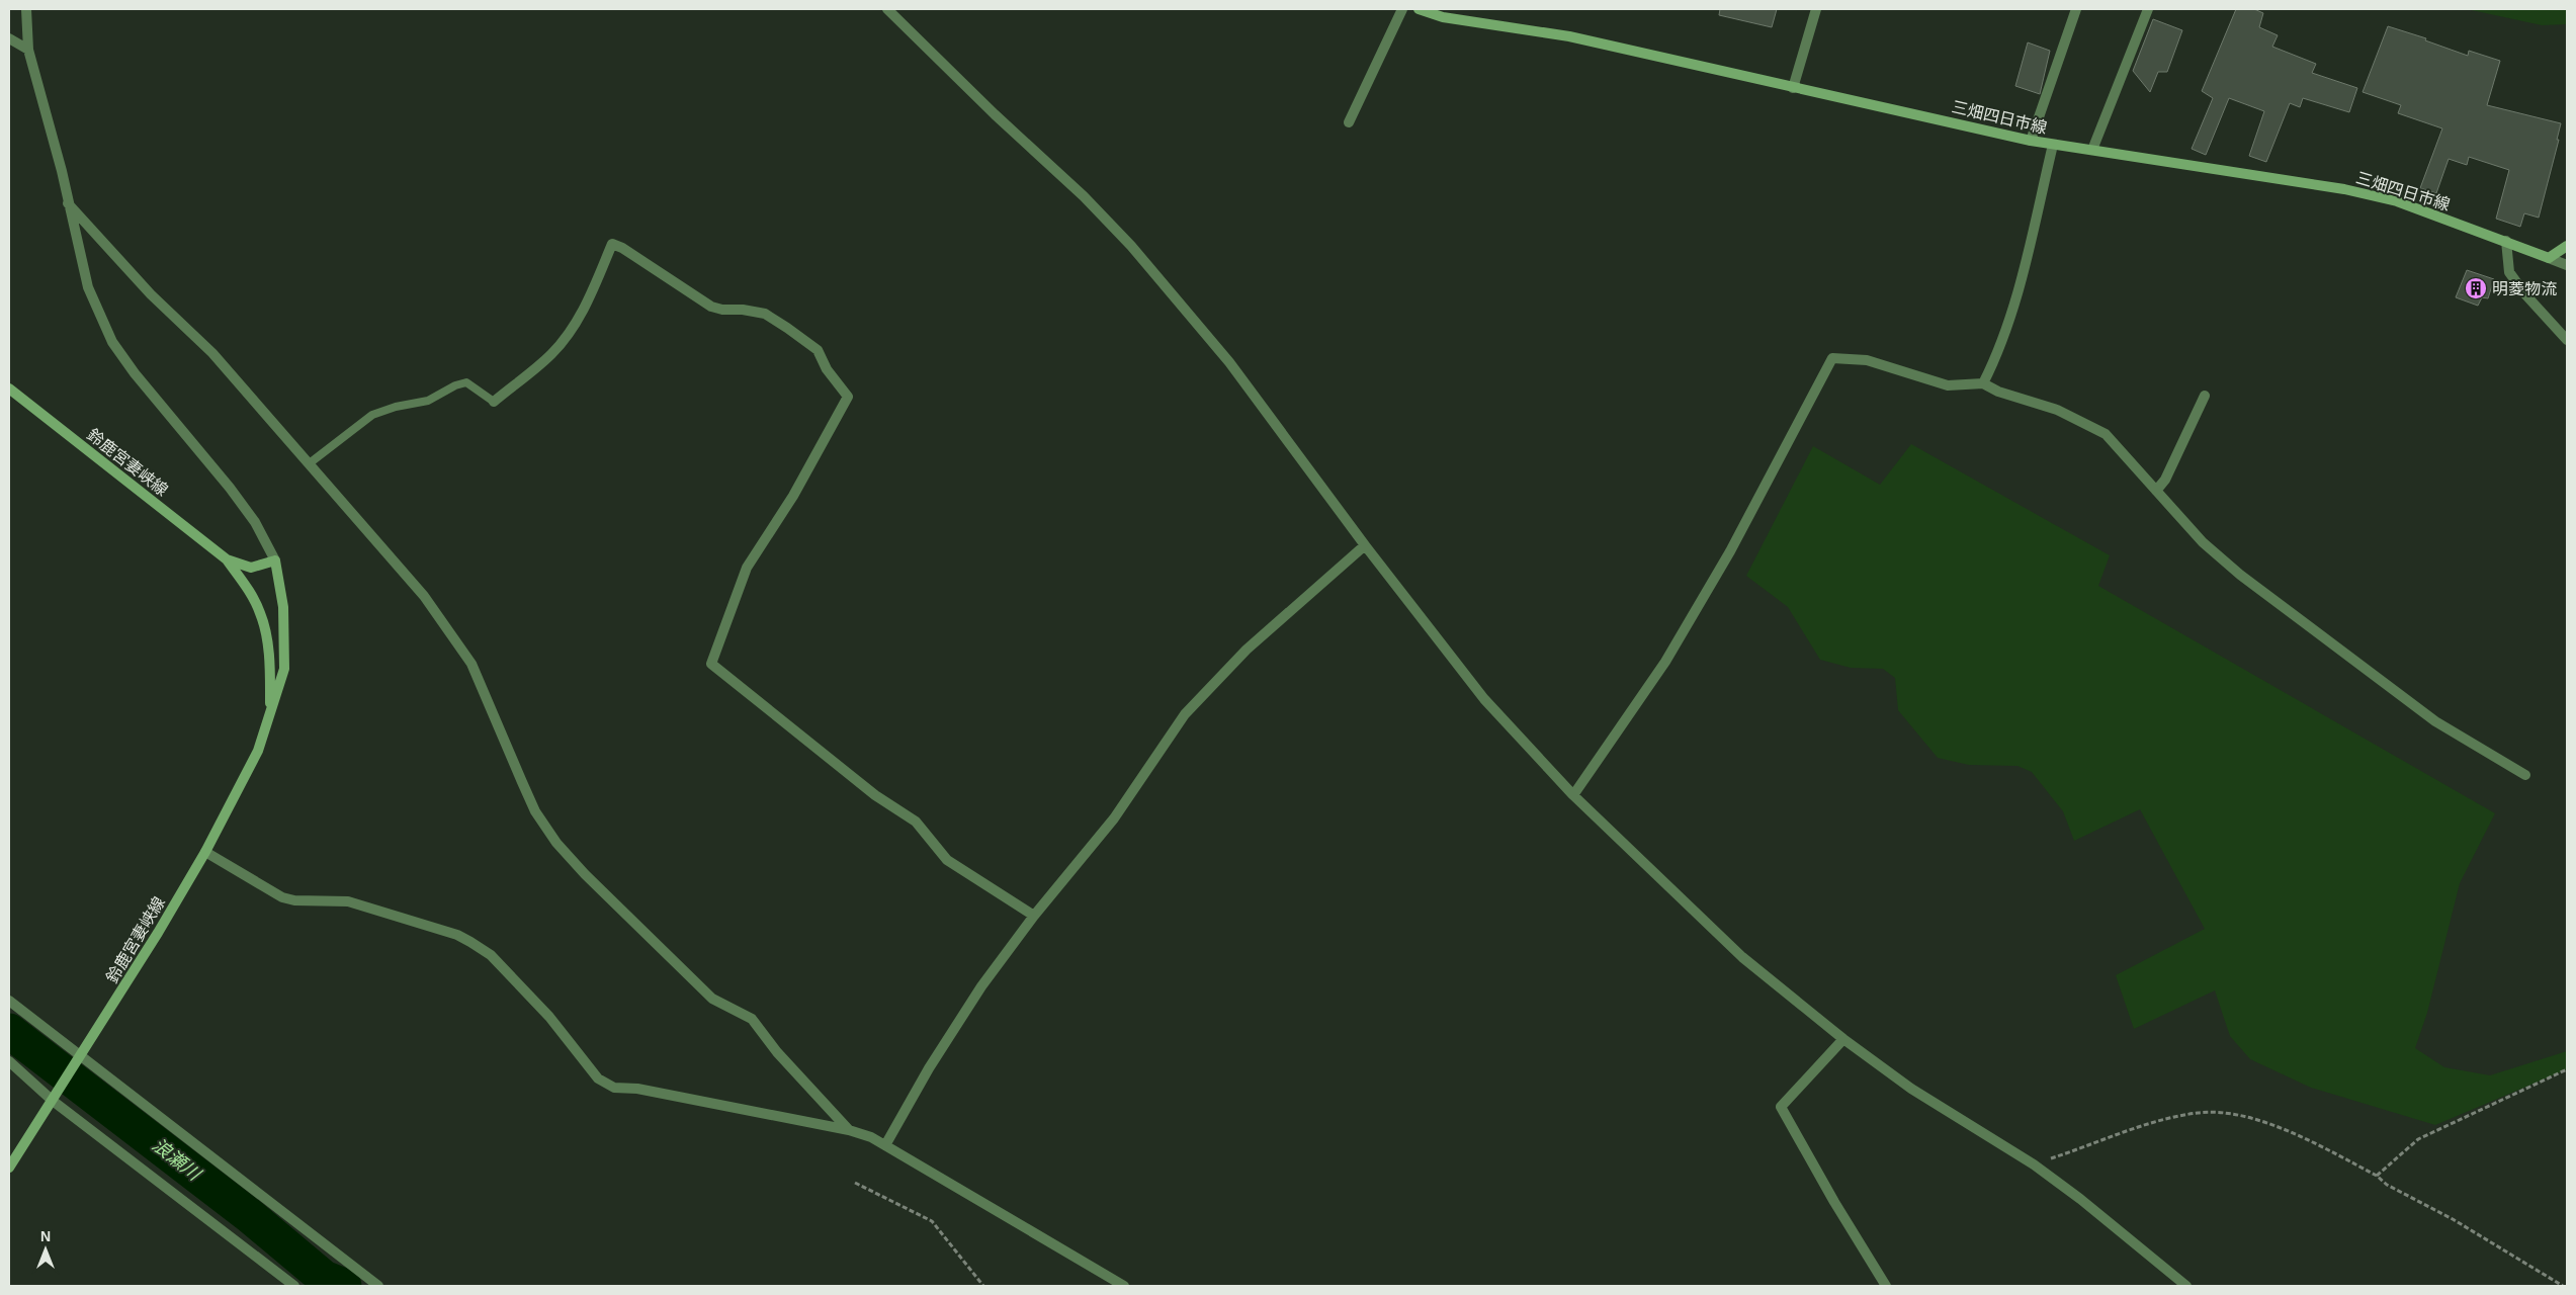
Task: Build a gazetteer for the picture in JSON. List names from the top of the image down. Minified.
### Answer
{"streets":{"main road":["三畑四日市線","鈴鹿宮妻峡線"]},"water":["浪瀬川"],"places":{"building":["明菱物流"]},"north":"top"}
